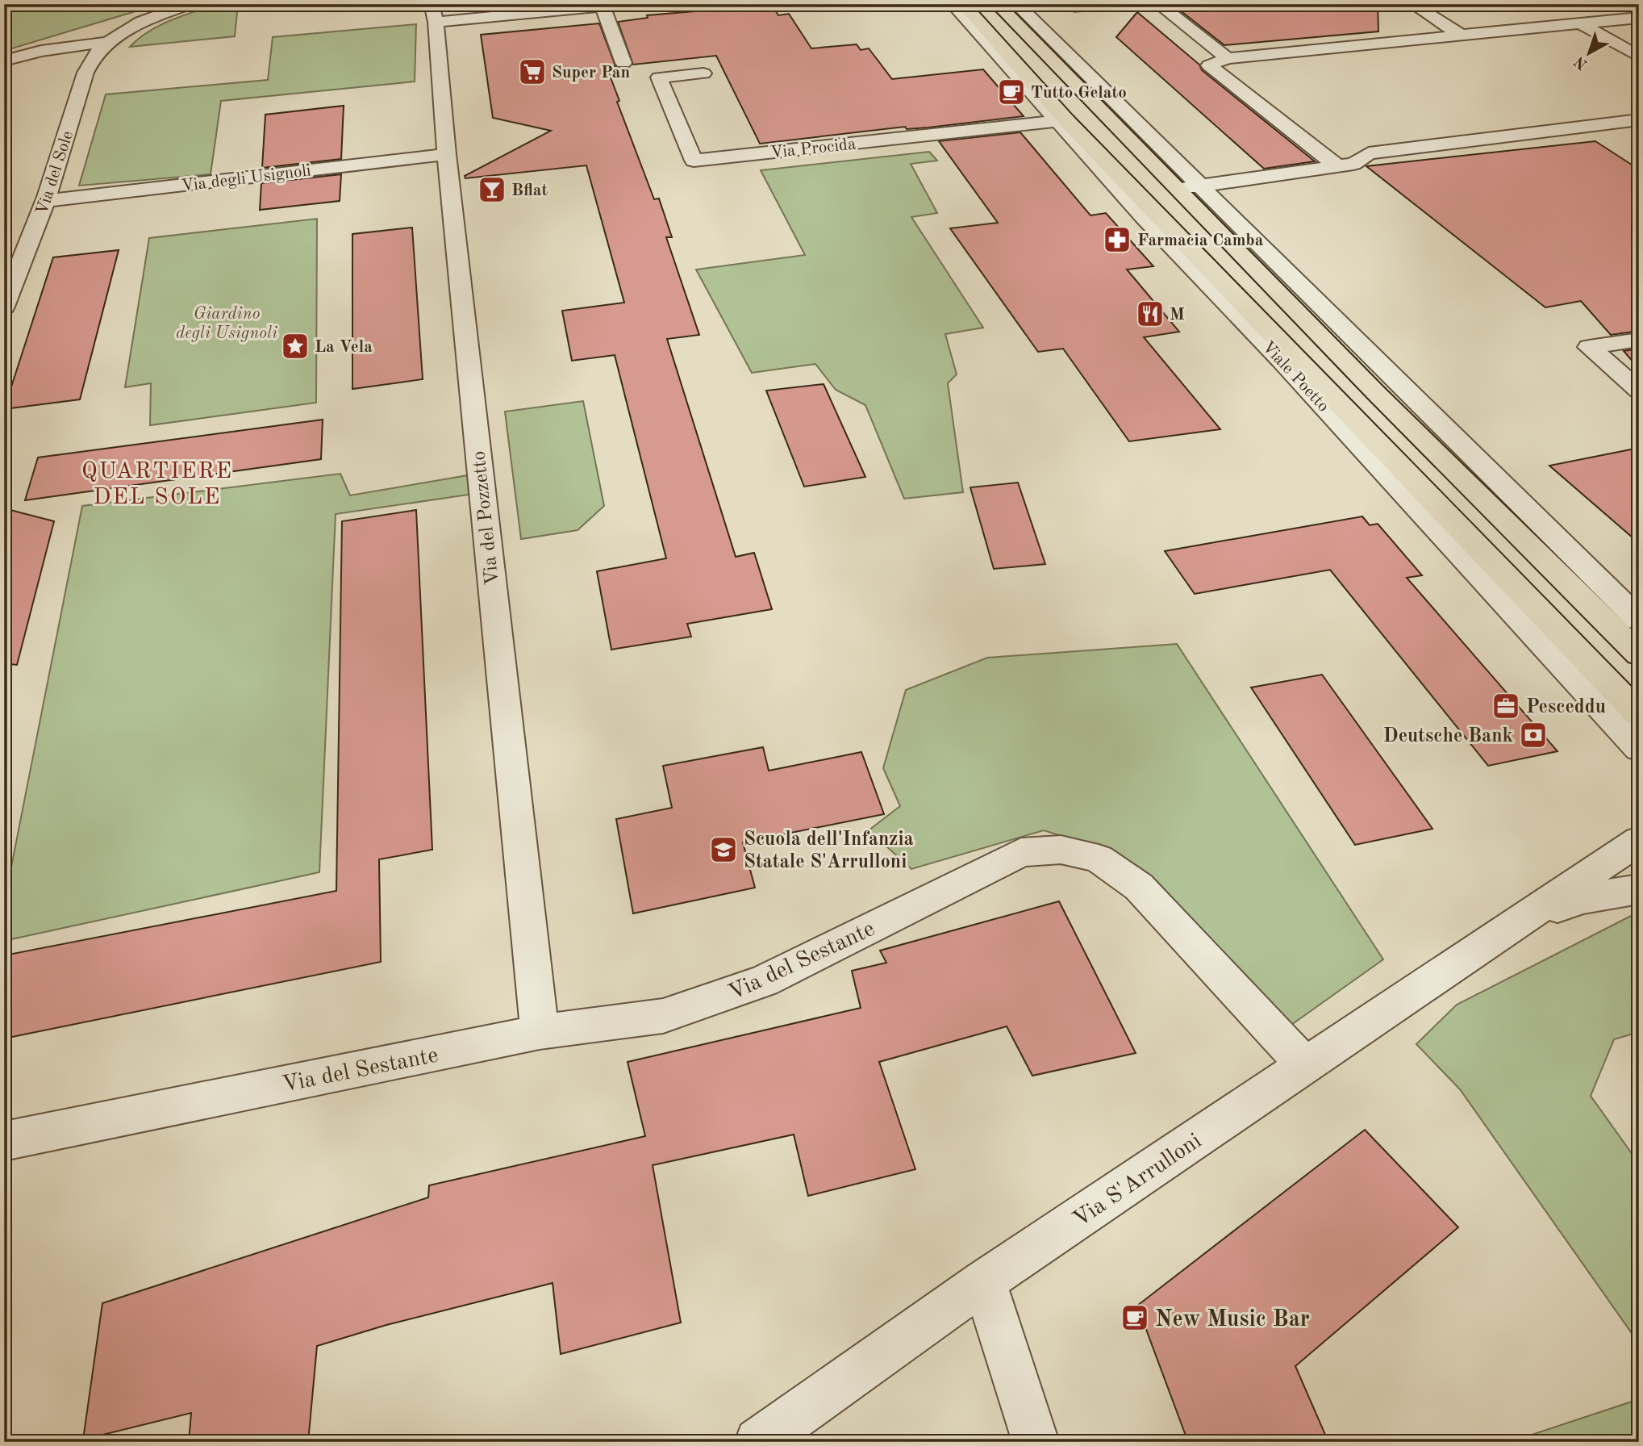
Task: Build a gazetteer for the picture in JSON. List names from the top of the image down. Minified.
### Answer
{"streets":{"main road":["Viale Poetto"],"street":["Via Procida","Via del Sole","Via degli Usignoli","Via del Pozzetto","Via del Sestante","Via S'Arrulloni"]},"crossings":[["Via Procida","Viale Poetto"],["Via del Sole","Via degli Usignoli"],["Via degli Usignoli","Via del Pozzetto"],["Via del Pozzetto","Via del Sestante"],["Via del Sestante","Via S'Arrulloni"]],"districts":["QUARTIERE DEL SOLE"],"parks":["Giardino degli Usignoli"],"places":{"supermarket":["Super Pan"],"cafe":["Tutto Gelato","New Music Bar"],"bar":["Bflat"],"pharmacy":["Farmacia Camba"],"restaurant":["M"],"place":["La Vela"],"office":["Pesceddu"],"bank":["Deutsche Bank"],"school or university":["Scuola dell'Infanzia Statale S'Arrulloni"]},"north":"bottom left"}
